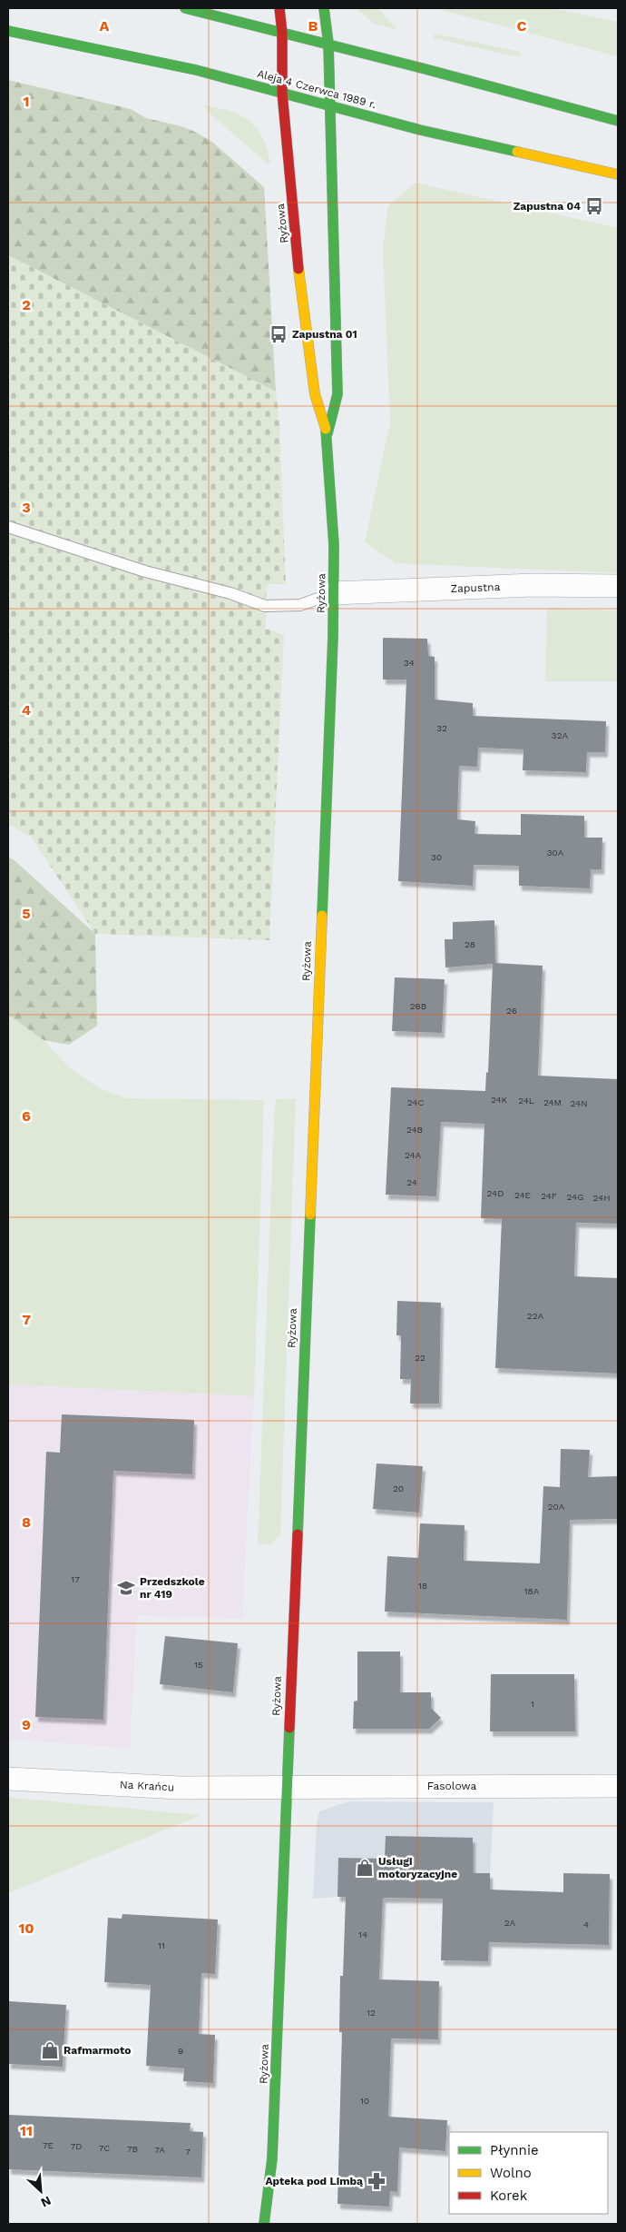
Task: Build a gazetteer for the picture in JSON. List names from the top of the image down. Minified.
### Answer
{"streets":{"street":["Aleja 4 Czerwca 1989 r.","Ryżowa","Zapustna","Na Krańcu","Fasolowa"]},"crossings":[["Aleja 4 Czerwca 1989 r.","Ryżowa"],["Ryżowa","Zapustna"],["Ryżowa","Na Krańcu"],["Ryżowa","Fasolowa"],["Na Krańcu","Fasolowa"]],"places":{"bus stop":["Zapustna 04","Zapustna 01"],"school or university":["Przedszkole nr 419"],"shop":["Usługi motoryzacyjne","Rafmarmoto"],"pharmacy":["Apteka pod Limbą"]},"house_numbers":["34","32","32A","30A","30","28","26B","26","24K","24L","24C","24M","24N","24B","24A","24","24D","24E","24F","24G","24H","22A","22","20","20A","17","18","18A","15","1","2A","4","14","11","12","9","10","7E","7D","7C","7B","7A","7"],"legend":["Płynnie","Wolno","Korek"],"north":"bottom right","grid":{"columns":["A","B","C"],"rows":["1","2","3","4","5","6","7","8","9","10","11"]}}
